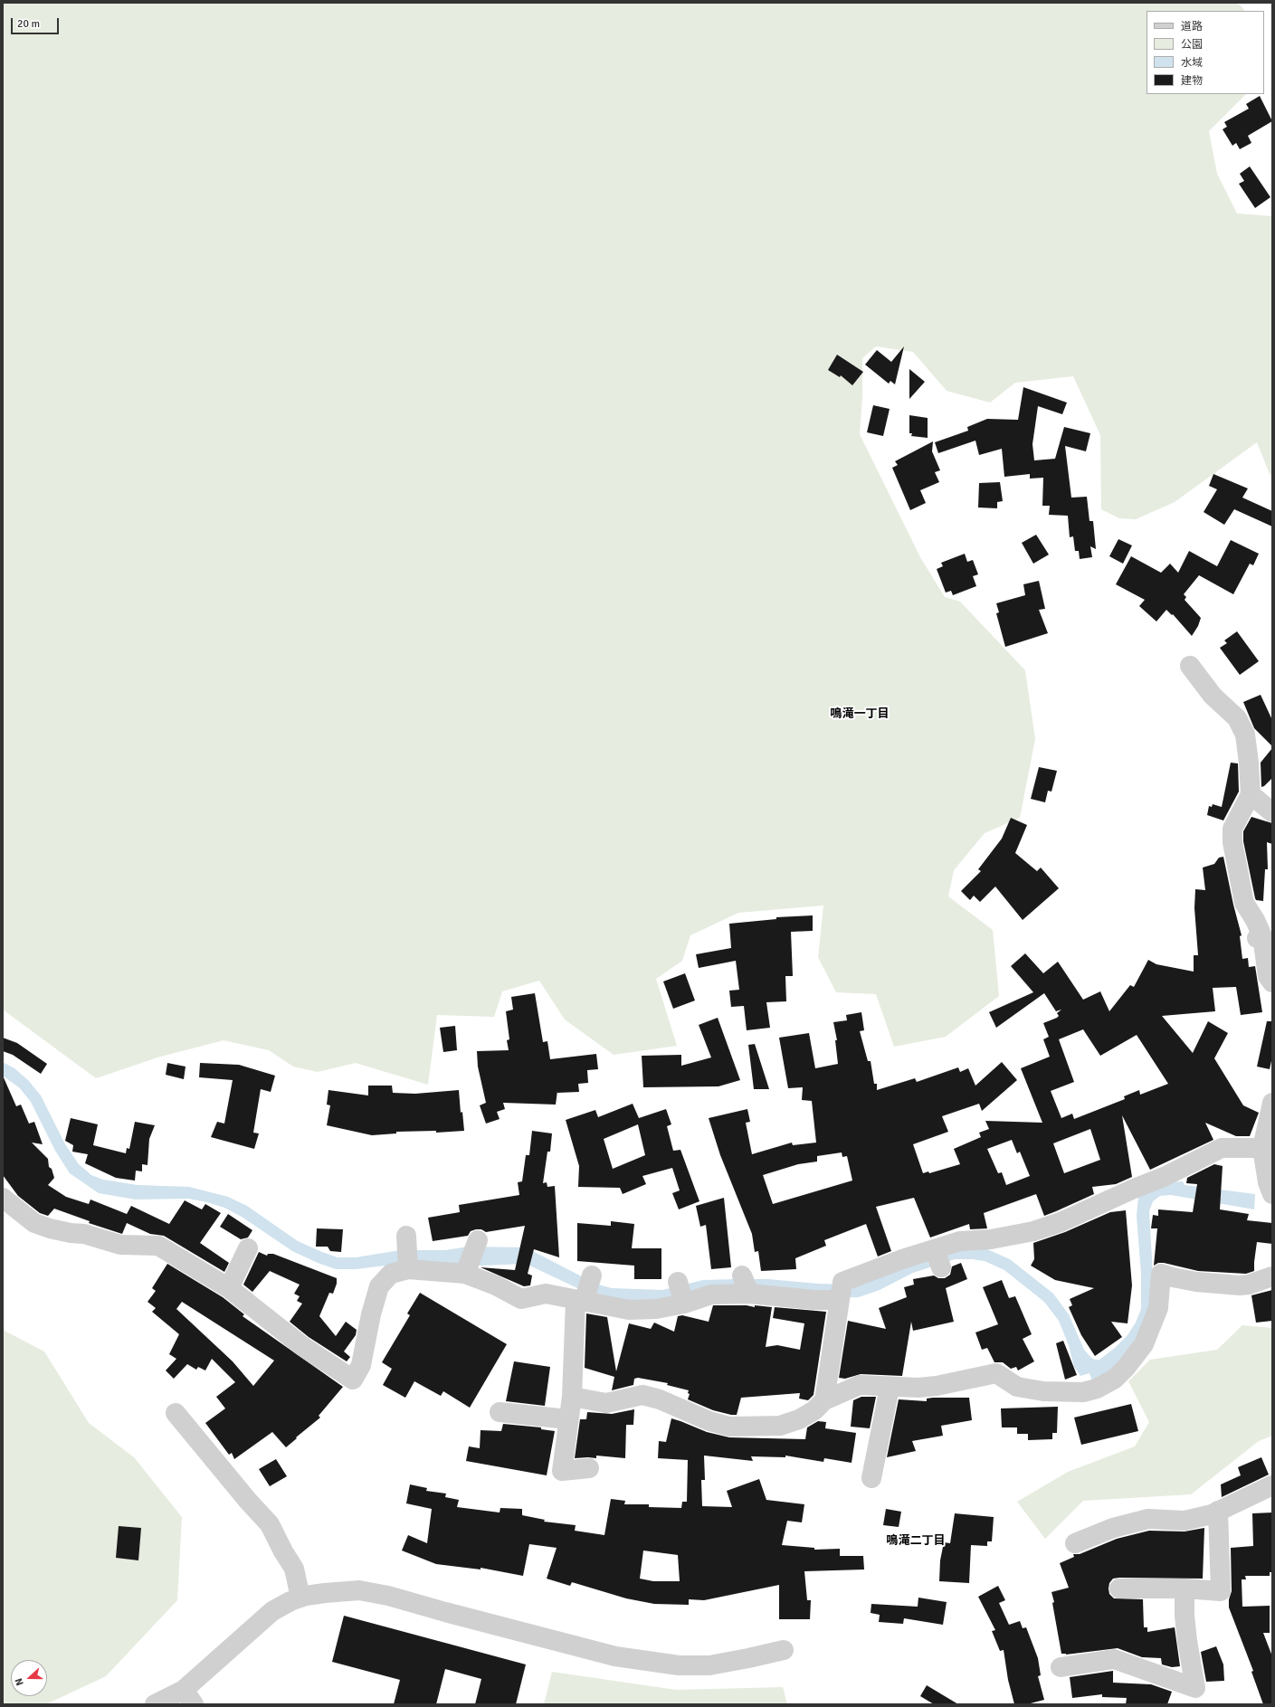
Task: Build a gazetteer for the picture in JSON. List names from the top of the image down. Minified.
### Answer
{"districts":["鳴滝一丁目","鳴滝二丁目"],"legend":["道路","公園","水域","建物"],"scale_bar":"20 m","north":"left"}
